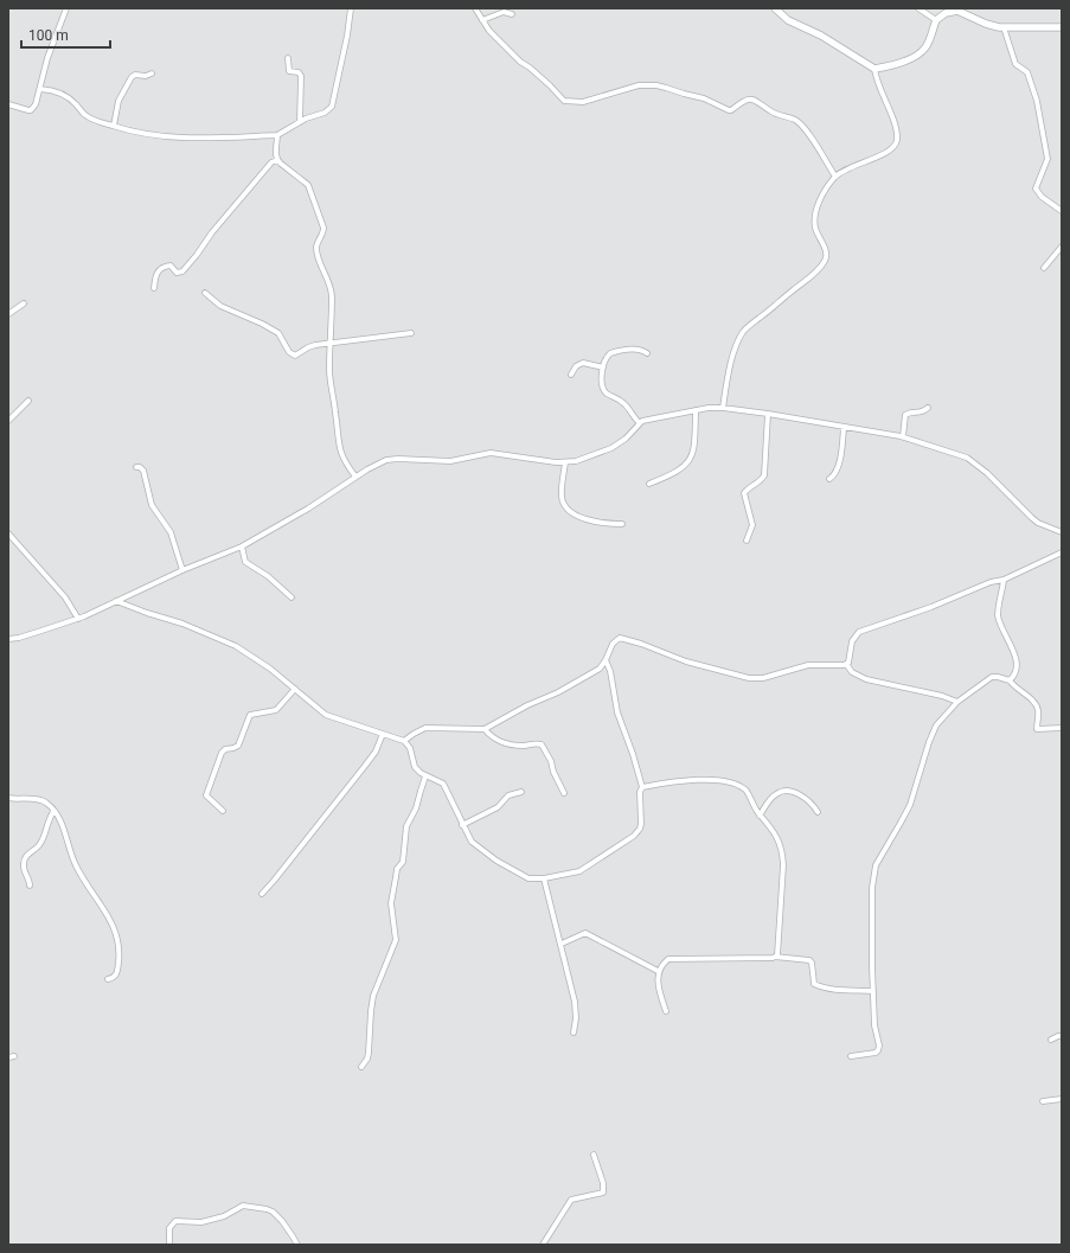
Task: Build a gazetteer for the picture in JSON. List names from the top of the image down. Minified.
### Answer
{"scale_bar":"100 m"}
